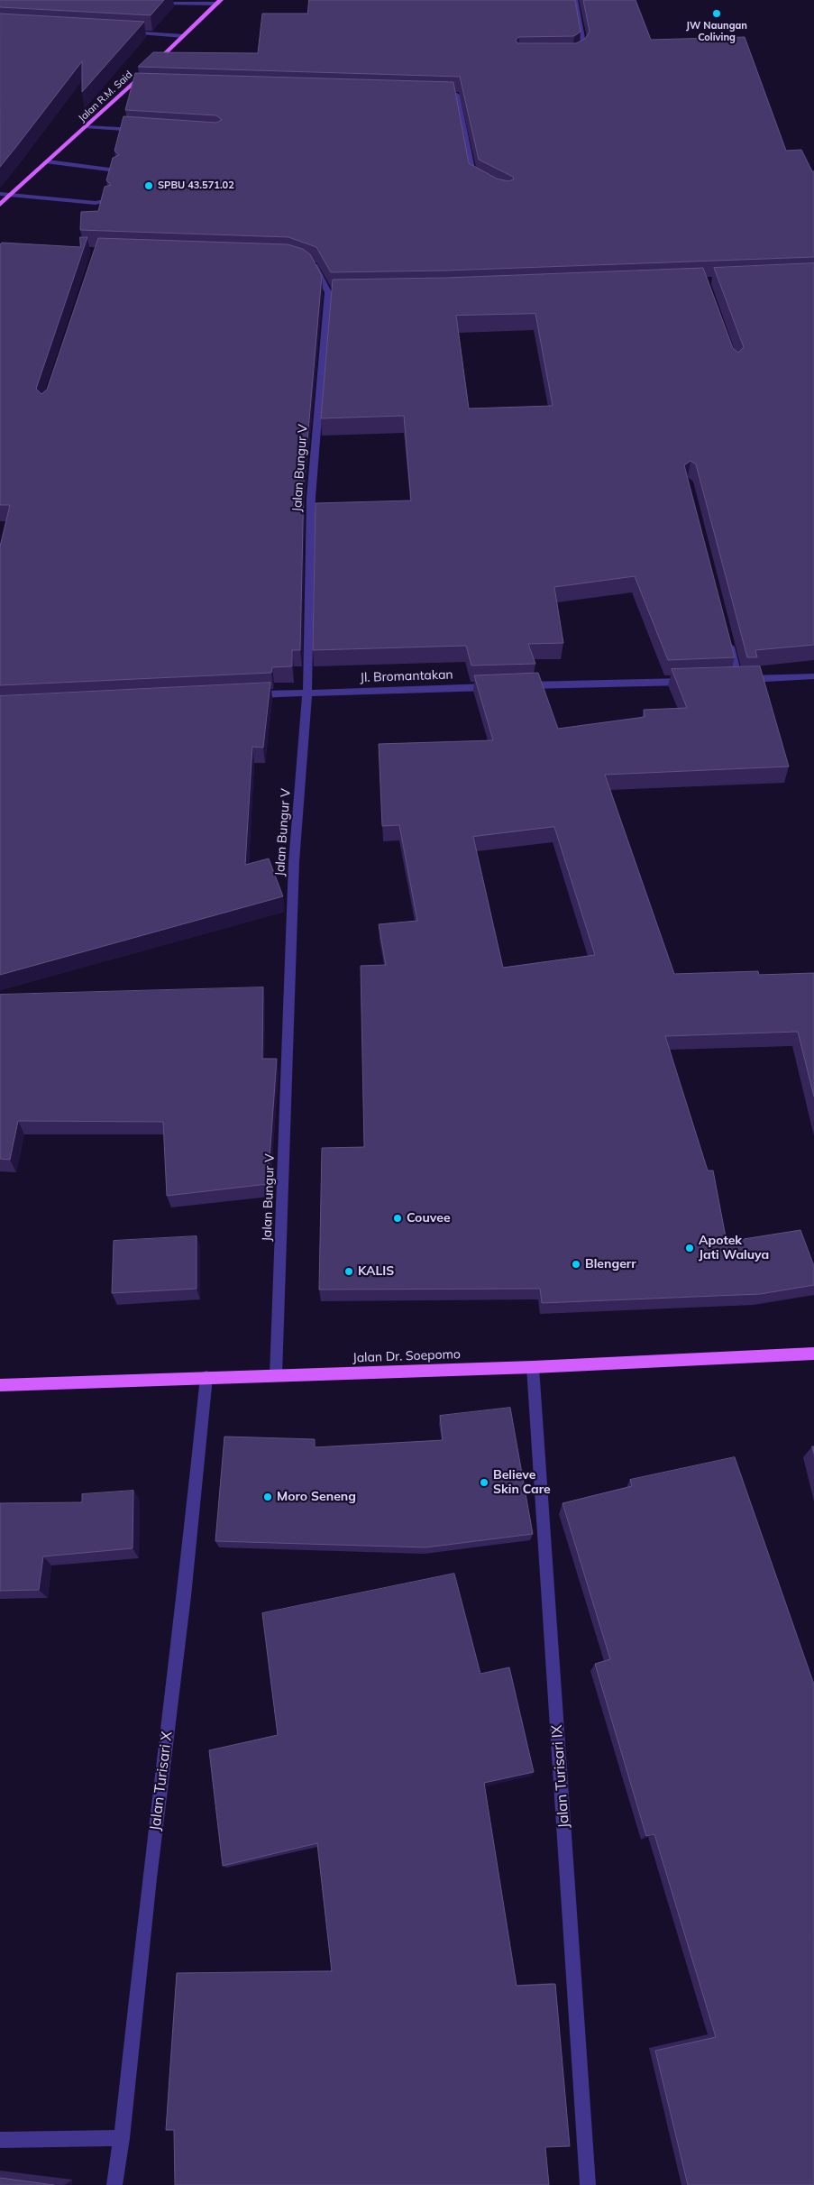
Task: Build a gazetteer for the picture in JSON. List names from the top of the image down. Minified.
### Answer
{"streets":{"main road":["Jalan R.M. Said","Jalan Dr. Soepomo"],"street":["Jalan Bungur V","Jl. Bromantakan","Jalan Turisari IX","Jalan Turisari X"]},"crossings":[["Jalan Bungur V","Jl. Bromantakan"],["Jalan Bungur V","Jalan Dr. Soepomo"],["Jalan Dr. Soepomo","Jalan Turisari IX"],["Jalan Dr. Soepomo","Jalan Turisari X"]],"places":["JW Naungan Coliving","SPBU 43.571.02","Couvee","Apotek Jati Waluya","Blengerr","KALIS","Believe Skin Care","Moro Seneng"]}
